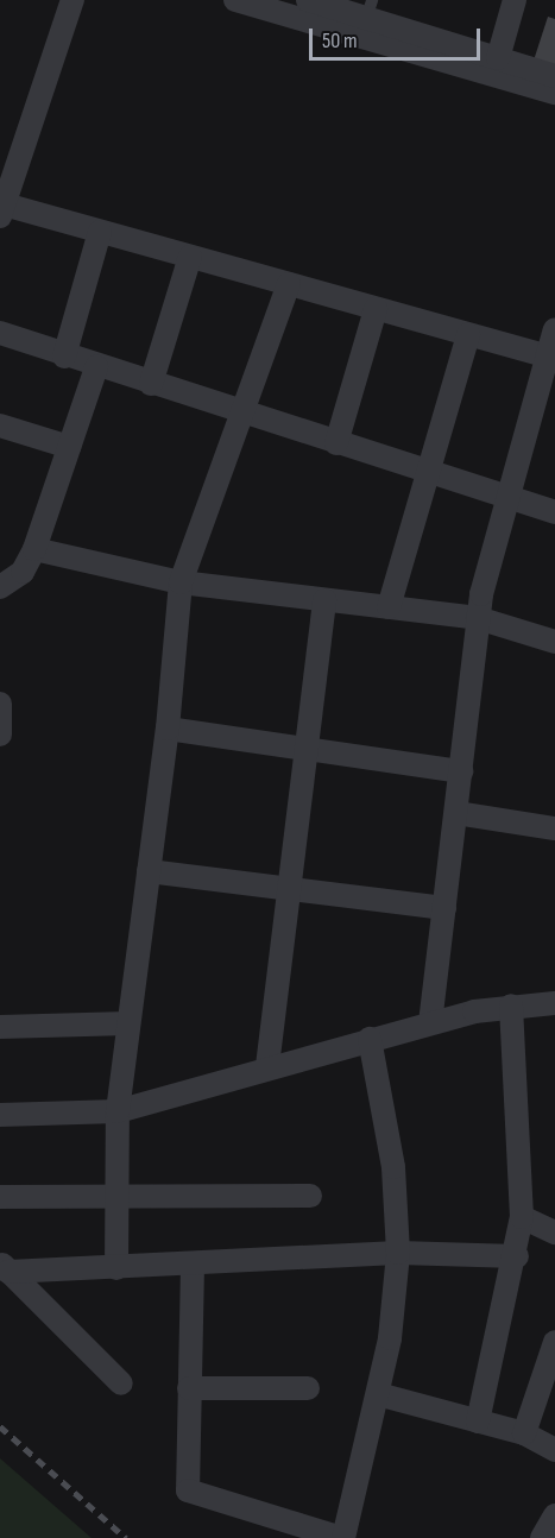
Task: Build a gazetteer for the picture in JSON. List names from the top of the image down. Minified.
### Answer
{"scale_bar":"50 m"}
